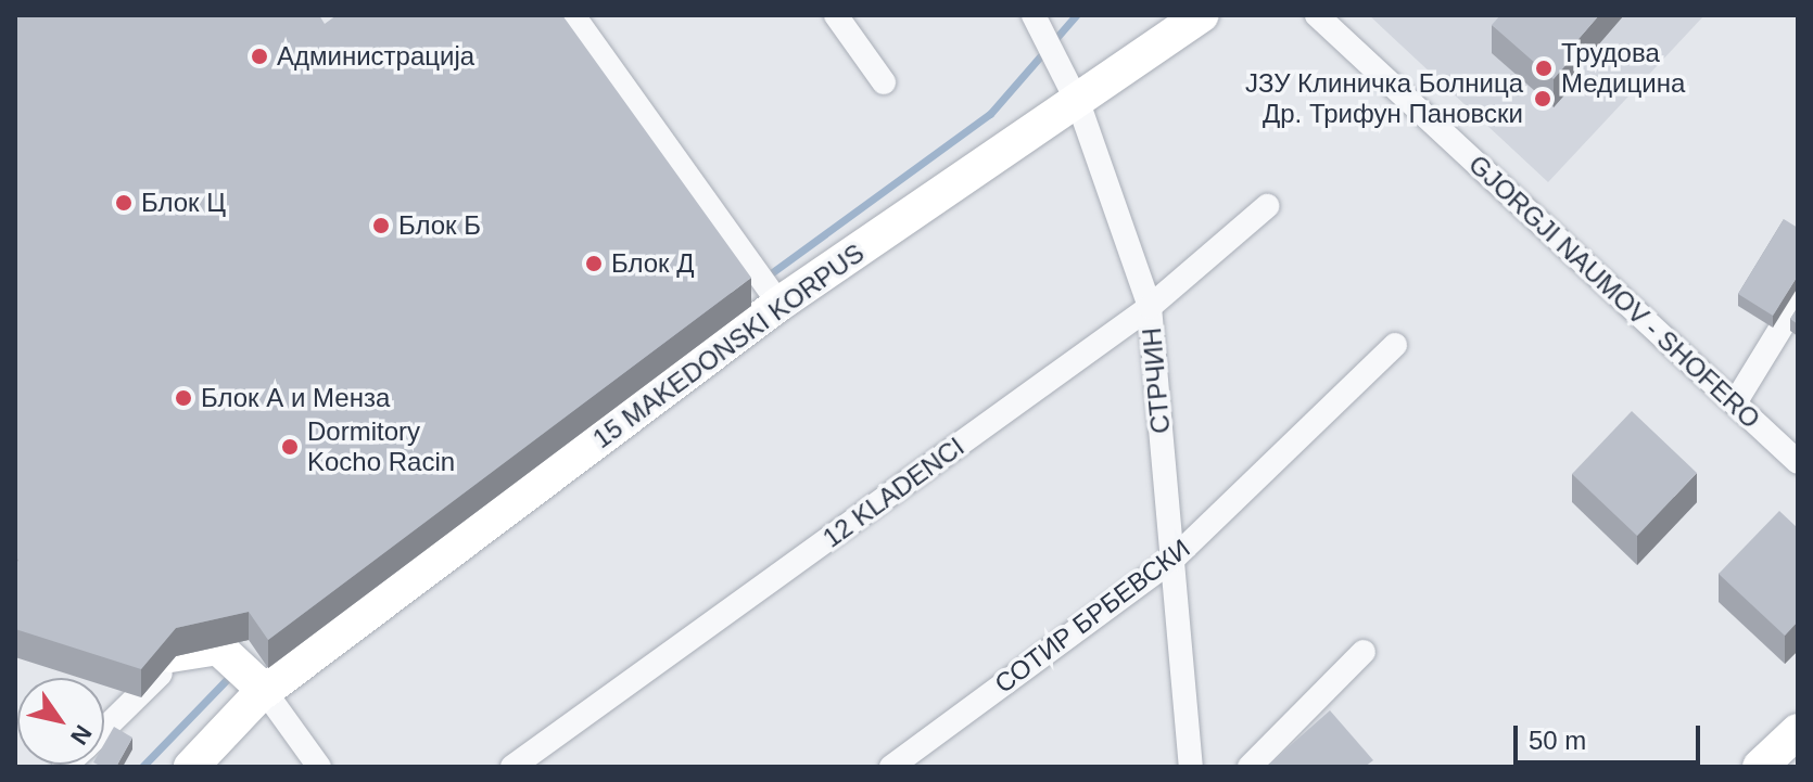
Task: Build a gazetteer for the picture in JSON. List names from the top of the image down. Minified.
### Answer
{"streets":{"street":["GJORGJI NAUMOV - SHOFERO","15 MAKEDONSKI KORPUS","СТРЧИН","12 KLADENCI","СОТИР БРБЕВСКИ"]},"crossings":[["15 MAKEDONSKI KORPUS","СТРЧИН"],["СТРЧИН","12 KLADENCI"],["СТРЧИН","СОТИР БРБЕВСКИ"]],"places":["Администрација","Трудова Медицина","ЈЗУ Клиничка Болница Др. Трифун Пановски","Блок Ц","Блок Б","Блок Д","Блок А и Менза","Dormitory Kocho Racin"],"scale_bar":"50 m","north":"bottom right"}
